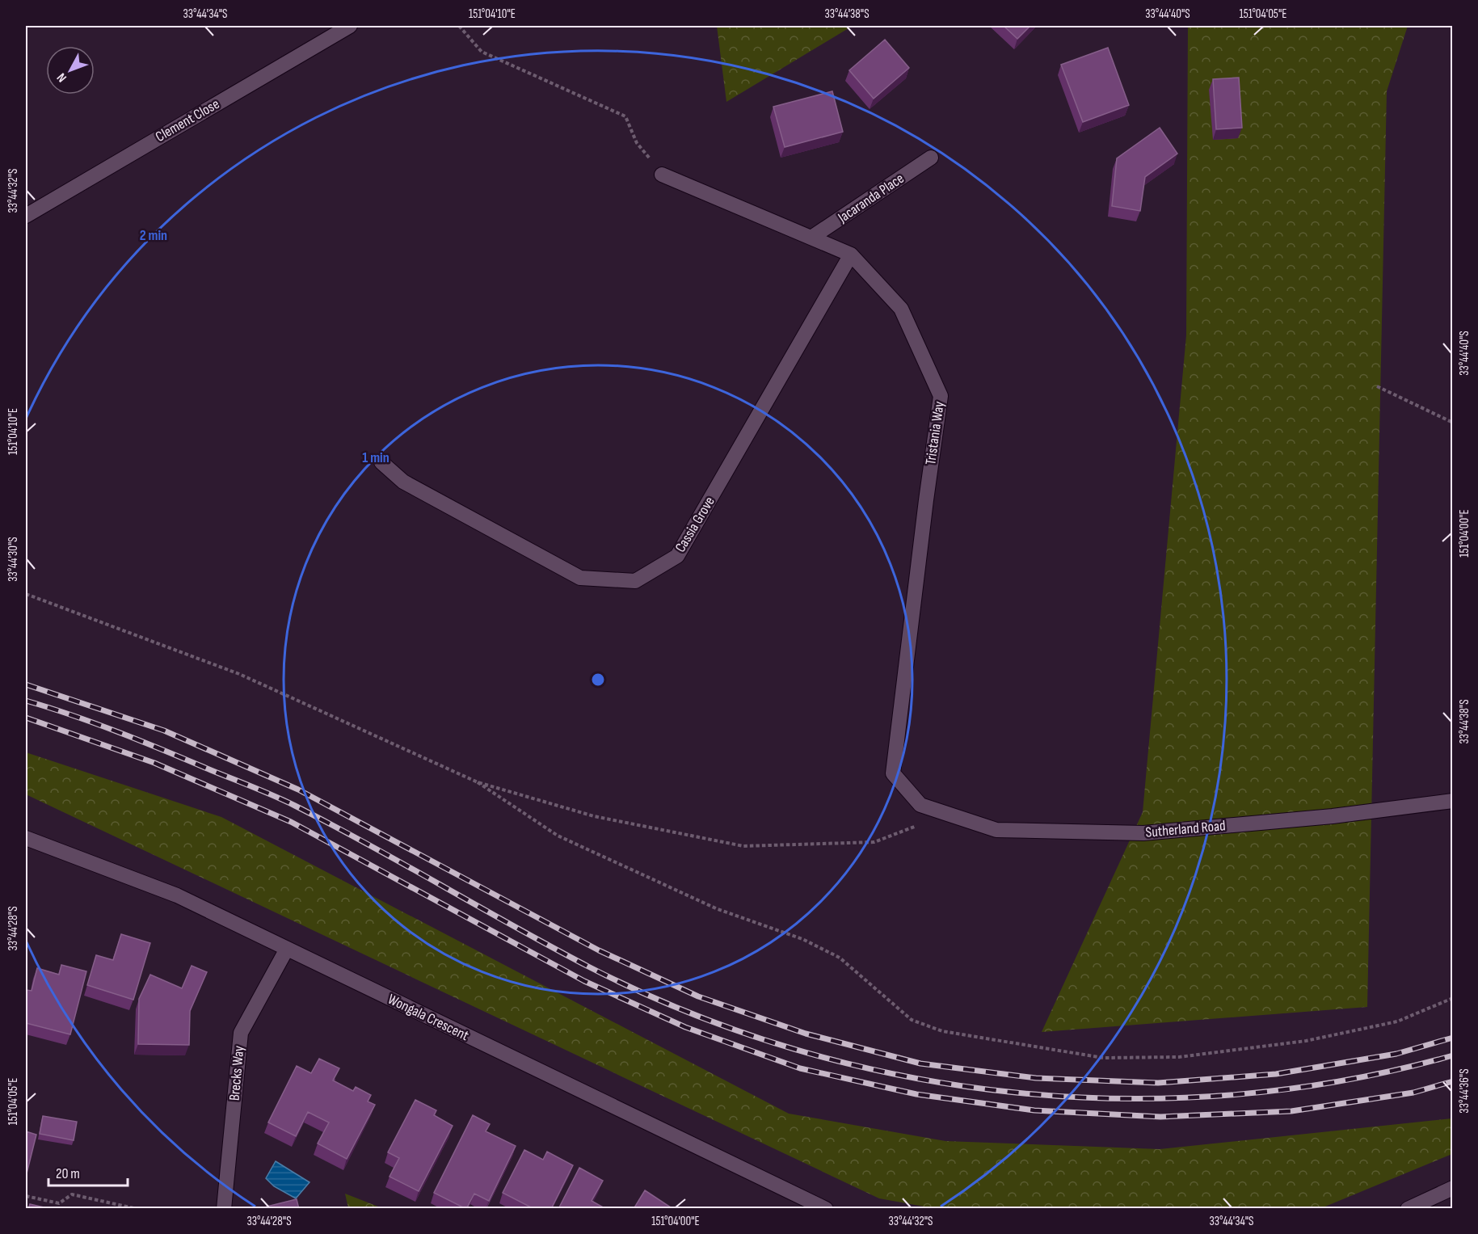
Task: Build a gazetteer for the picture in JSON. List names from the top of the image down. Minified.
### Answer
{"streets":{"street":["Clement Close","Jacaranda Place","Tristania Way","Cassia Grove","Sutherland Road","Wongala Crescent","Brecks Way"]},"crossings":[["Jacaranda Place","Tristania Way"],["Tristania Way","Cassia Grove"],["Tristania Way","Sutherland Road"],["Wongala Crescent","Brecks Way"]],"scale_bar":"20 m","north":"bottom left","coordinates":["33°44'34\"S","151°04'10\"E","33°44'38\"S","33°44'40\"S","151°04'05\"E","33°44'32\"S","151°04'00\"E","33°44'30\"S","33°44'28\"S","33°44'36\"S"],"rings":["2 min","1 min"]}
